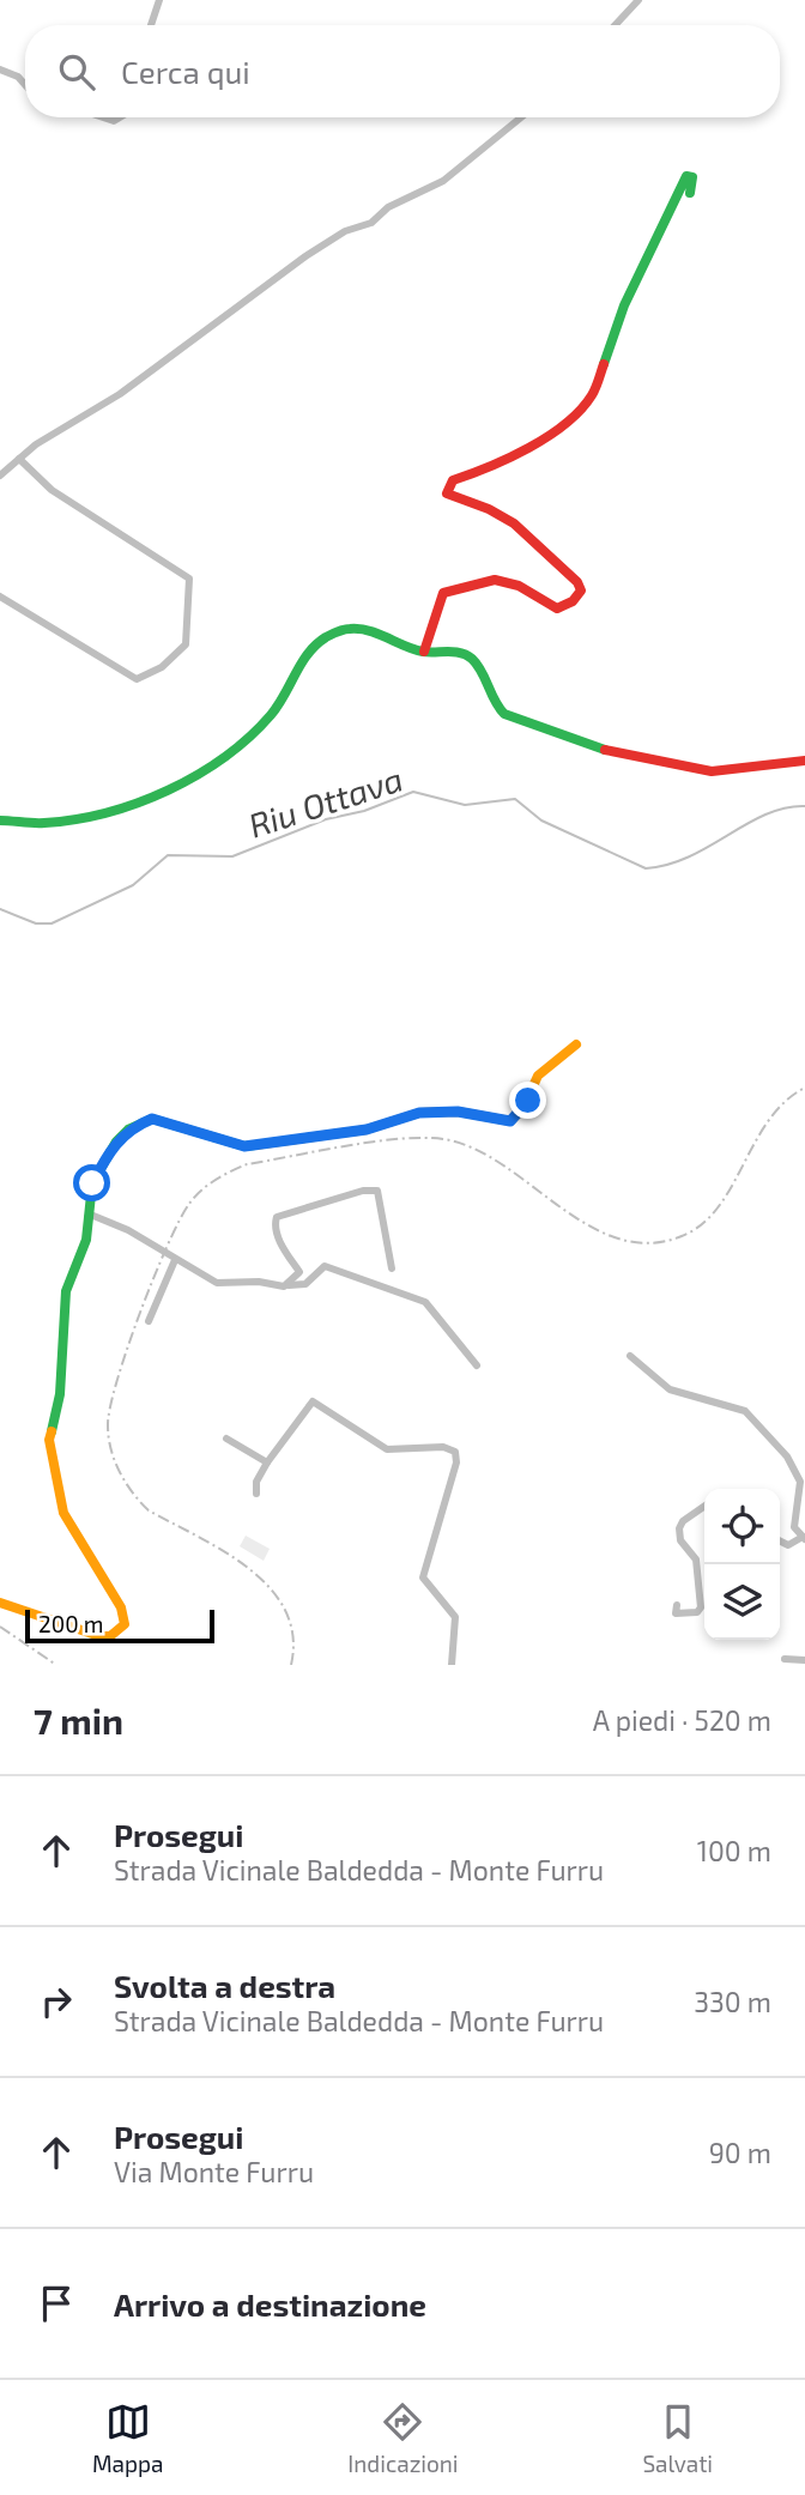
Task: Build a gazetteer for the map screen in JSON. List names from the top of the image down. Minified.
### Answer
{"water":["Riu Ottava"],"scale_bar":"200 m","page":{"search":"Cerca qui","scale":"200 m","heading":["7 min","A piedi · 520 m"],"list":[["Prosegui","Strada Vicinale Baldedda - Monte Furru","100 m"],["Svolta a destra","Strada Vicinale Baldedda - Monte Furru","330 m"],["Prosegui","Via Monte Furru","90 m"],"Arrivo a destinazione"],"nav":["Mappa","Indicazioni","Salvati"]}}
